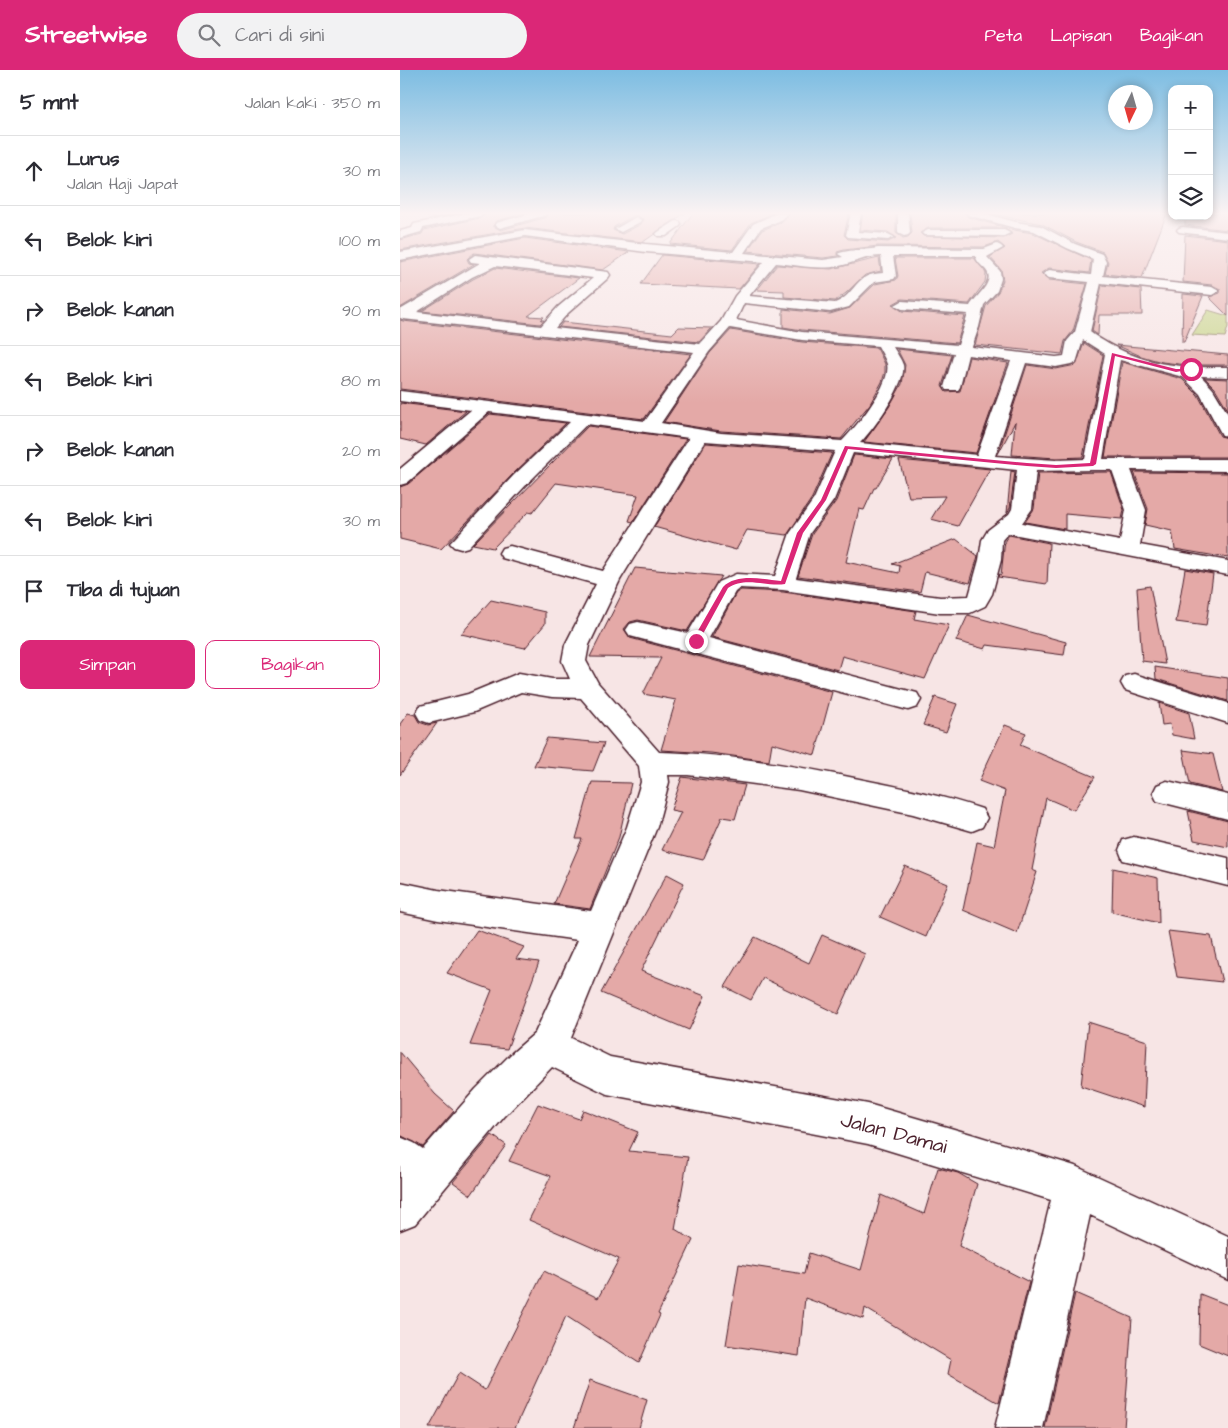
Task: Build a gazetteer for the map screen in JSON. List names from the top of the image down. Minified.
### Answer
{"streets":{"street":["Jalan Damai"]},"north":"bottom","page":{"header":"Streetwise","search":"Cari di sini","nav":["Peta","Lapisan","Bagikan"],"heading":["5 mnt","Jalan kaki · 350 m"],"map_buttons":["+","−"],"list":[["Lurus","Jalan Haji Japat","30 m"],["Belok kiri","100 m"],["Belok kanan","90 m"],["Belok kiri","80 m"],["Belok kanan","20 m"],["Belok kiri","30 m"],"Tiba di tujuan"],"buttons":["Simpan","Bagikan"]}}
